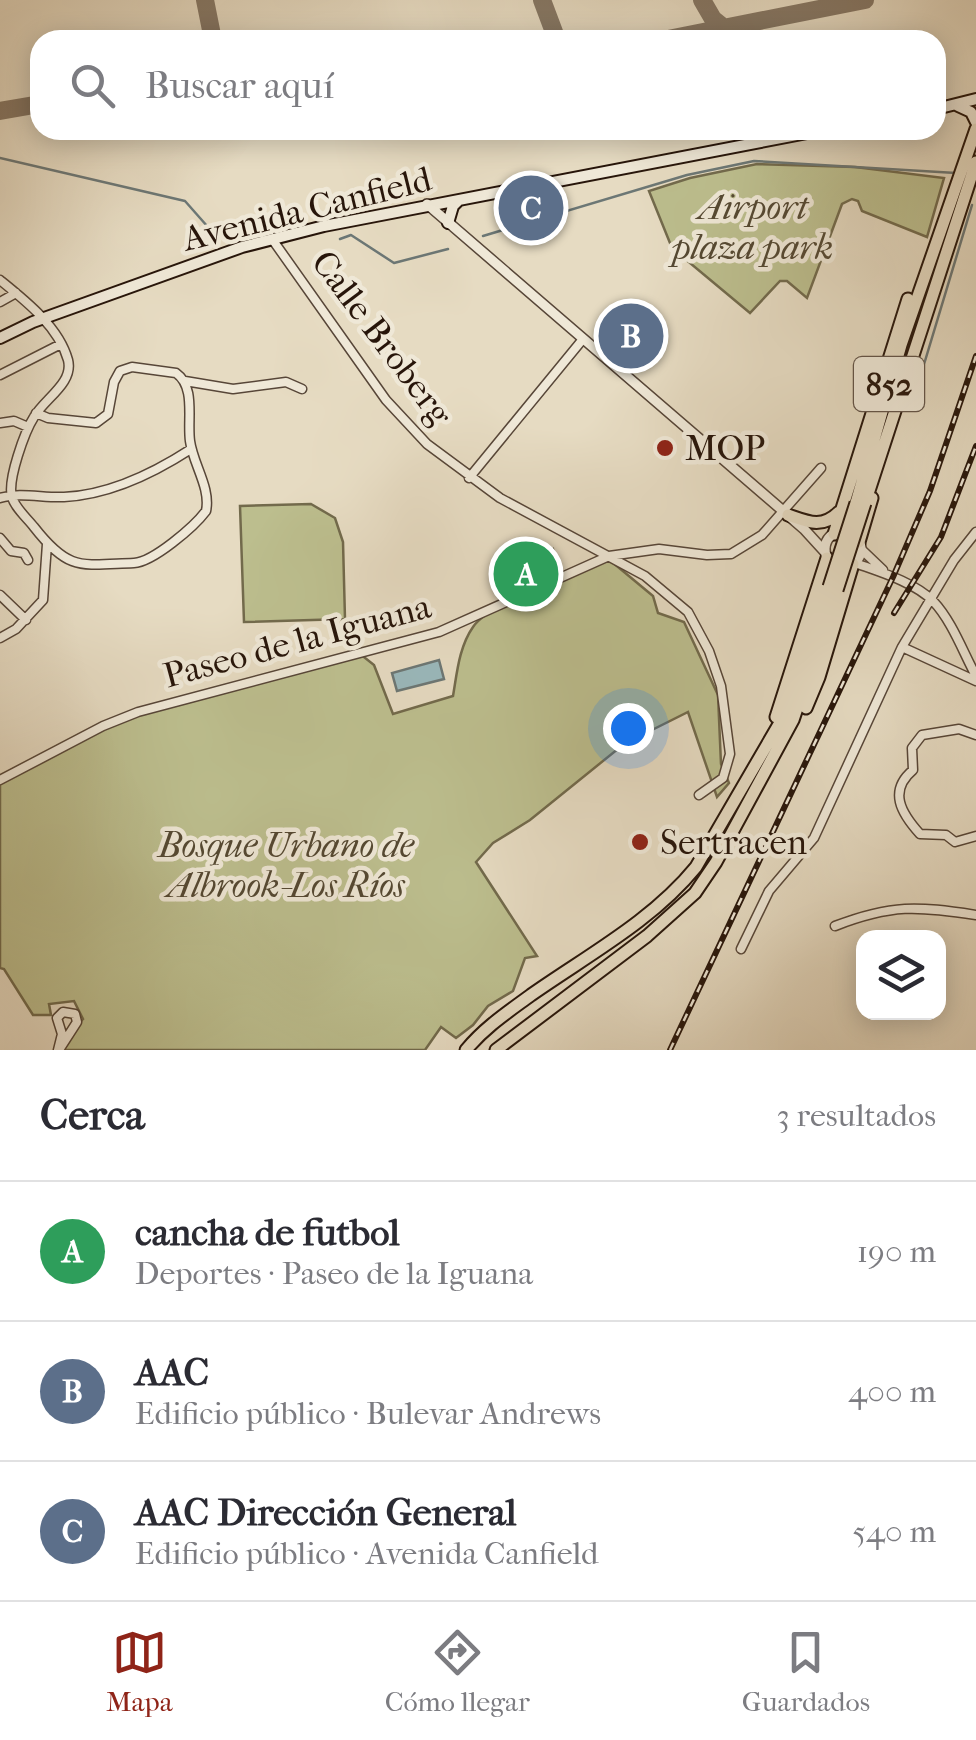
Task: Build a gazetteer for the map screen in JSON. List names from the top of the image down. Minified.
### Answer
{"streets":{"main road":["Avenida Canfield","852"],"street":["Calle Broberg","Paseo de la Iguana"]},"crossings":[["Avenida Canfield","Calle Broberg"],["Calle Broberg","Paseo de la Iguana"]],"parks":["Airport plaza park","Bosque Urbano de Albrook-Los Ríos"],"places":["MOP","Sertracen"],"page":{"search":"Buscar aquí","pins":["C","B","A"],"heading":["Cerca","3 resultados"],"list":[{"mark":"A","name":"cancha de futbol","note":"Deportes · Paseo de la Iguana","value":"190 m"},{"mark":"B","name":"AAC","note":"Edificio público · Bulevar Andrews","value":"400 m"},{"mark":"C","name":"AAC Dirección General","note":"Edificio público · Avenida Canfield","value":"540 m"}],"nav":["Mapa","Cómo llegar","Guardados"]}}
